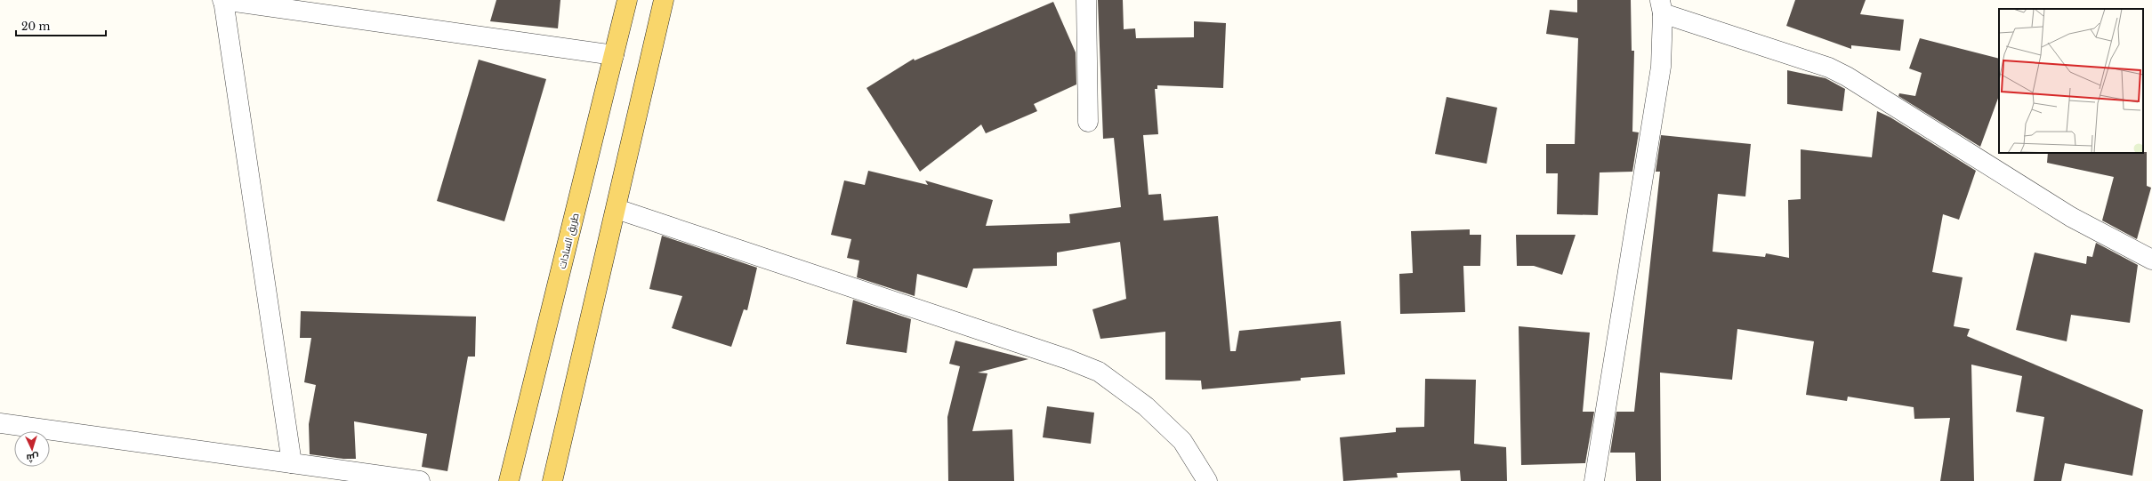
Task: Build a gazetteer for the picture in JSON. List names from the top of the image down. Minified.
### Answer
{"streets":{"main road":["طريق السادات"]},"scale_bar":"20 m","north":"bottom"}
